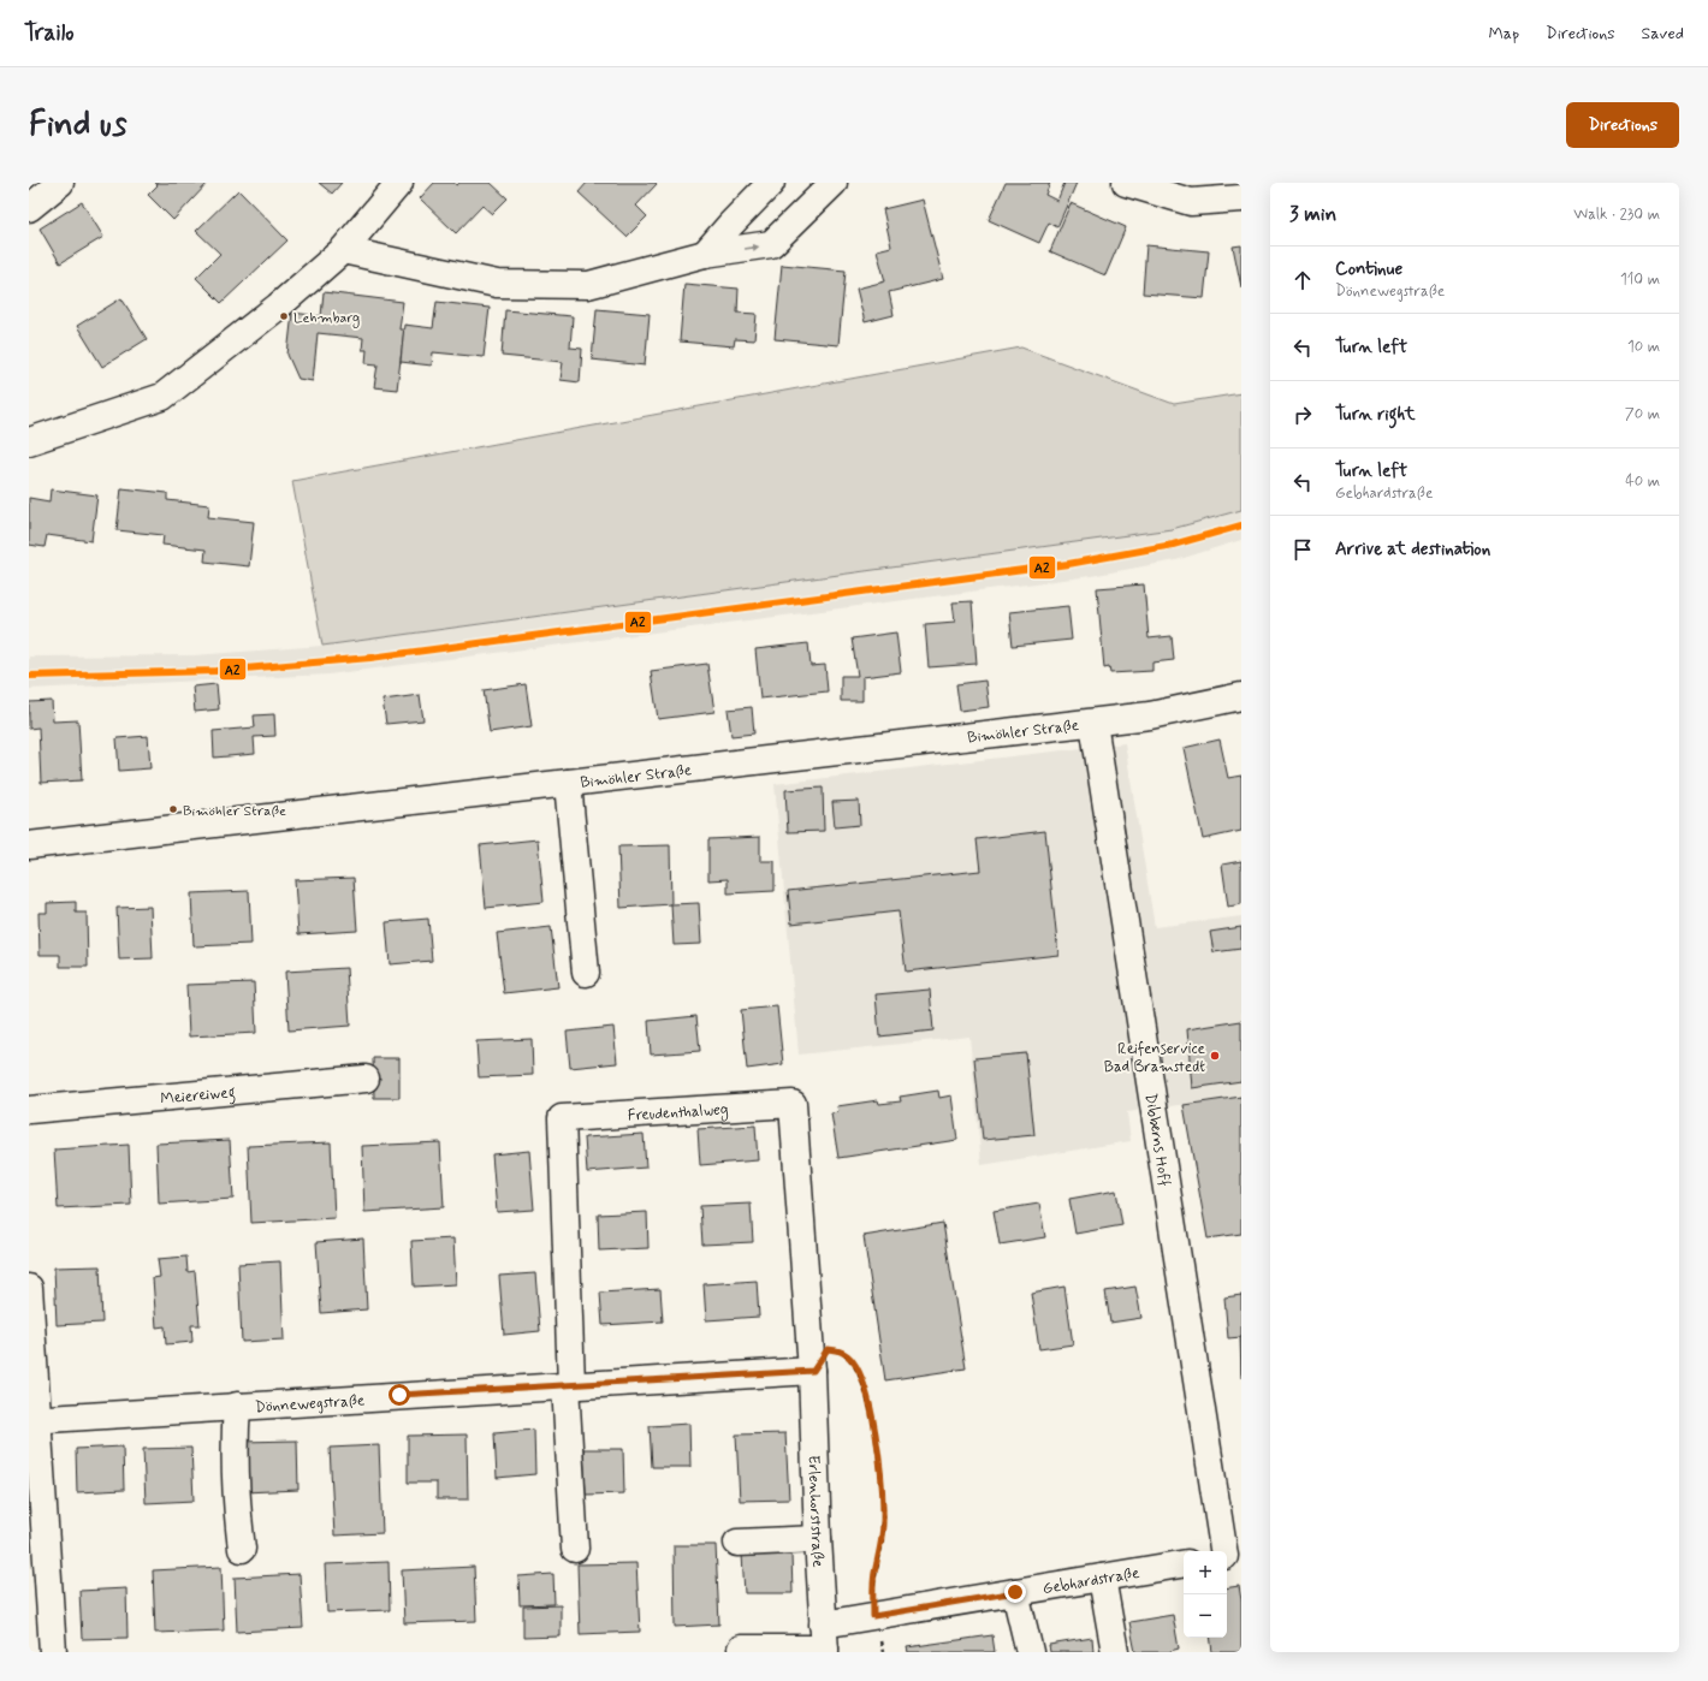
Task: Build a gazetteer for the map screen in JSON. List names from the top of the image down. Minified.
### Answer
{"streets":{"street":["Bimöhler Straße","Meiereiweg","Freudenthalweg","Dibberns Hoff","Dönnewegstraße","Erlenhorststraße","Gebhardstraße"]},"crossings":[["Bimöhler Straße","Dibberns Hoff"],["Freudenthalweg","Dönnewegstraße"],["Freudenthalweg","Erlenhorststraße"],["Dönnewegstraße","Erlenhorststraße"],["Erlenhorststraße","Gebhardstraße"]],"places":["Lehmbarg","Bimöhler Straße","Reifenservice Bad Bramstedt"],"lines":["transit line A2"],"page":{"header":"Trailo","nav":["Map","Directions","Saved"],"buttons":"Directions","title":"Find us","heading":["3 min","Walk · 230 m"],"list":[["Continue","Dönnewegstraße","110 m"],["Turn left","10 m"],["Turn right","70 m"],["Turn left","Gebhardstraße","40 m"],"Arrive at destination"],"map_buttons":["+","−"]}}
